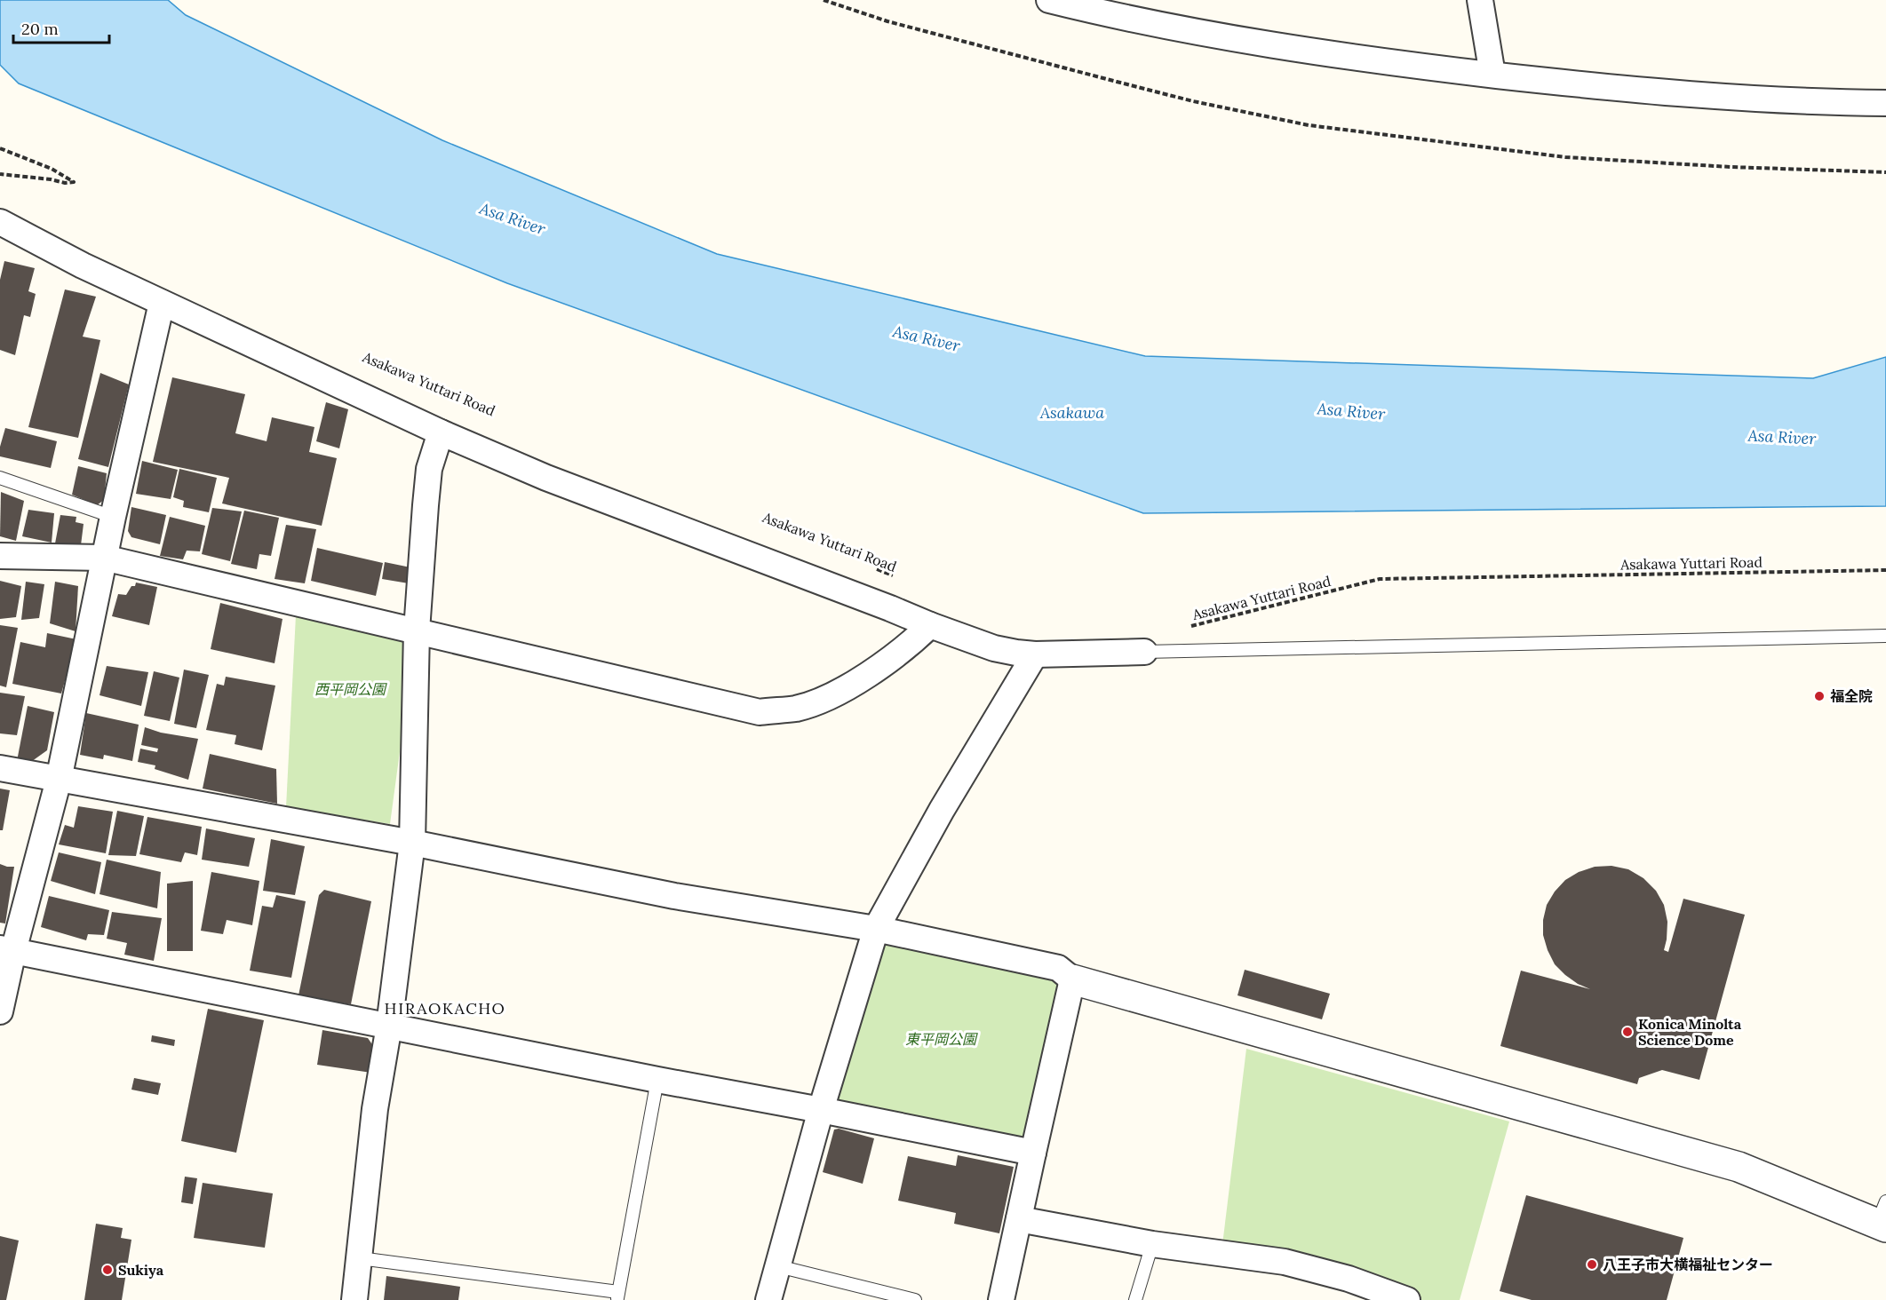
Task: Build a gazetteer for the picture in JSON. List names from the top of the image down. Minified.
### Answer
{"streets":{"path":["Asakawa Yuttari Road"]},"districts":["HIRAOKACHO"],"water":["Asa River","Asakawa"],"parks":["西平岡公園","東平岡公園"],"places":["福全院","Konica Minolta Science Dome","八王子市大横福祉センター","Sukiya"],"scale_bar":"20 m"}
